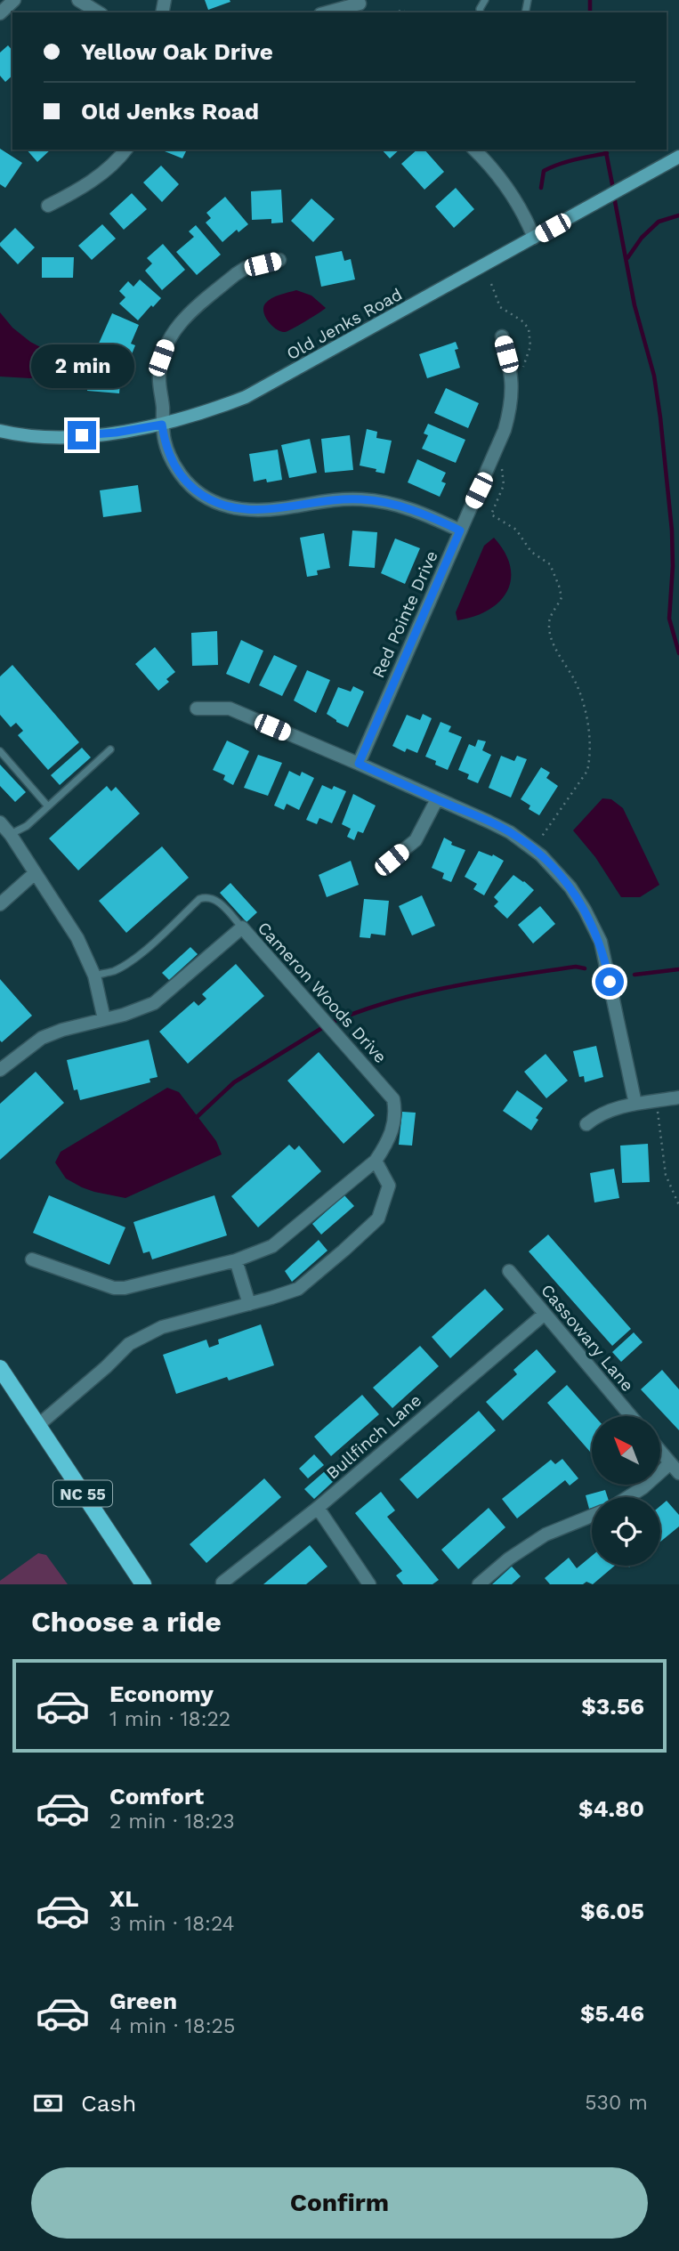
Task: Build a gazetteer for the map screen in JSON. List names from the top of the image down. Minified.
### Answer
{"streets":{"main road":["NC 55"],"street":["Old Jenks Road","Red Pointe Drive","Cameron Woods Drive","Cassowary Lane","Bullfinch Lane"]},"crossings":[["Cassowary Lane","Bullfinch Lane"]],"north":"top left","page":{"banner":["Yellow Oak Drive","Old Jenks Road"],"bubble":"2 min","heading":"Choose a ride","list":[{"name":"Economy","note":"1 min · 18:22","value":"$3.56"},{"name":"Comfort","note":"2 min · 18:23","value":"$4.80"},{"name":"XL","note":"3 min · 18:24","value":"$6.05"},{"name":"Green","note":"4 min · 18:25","value":"$5.46"}],"pay":["Cash","530 m"],"buttons":"Confirm"}}
